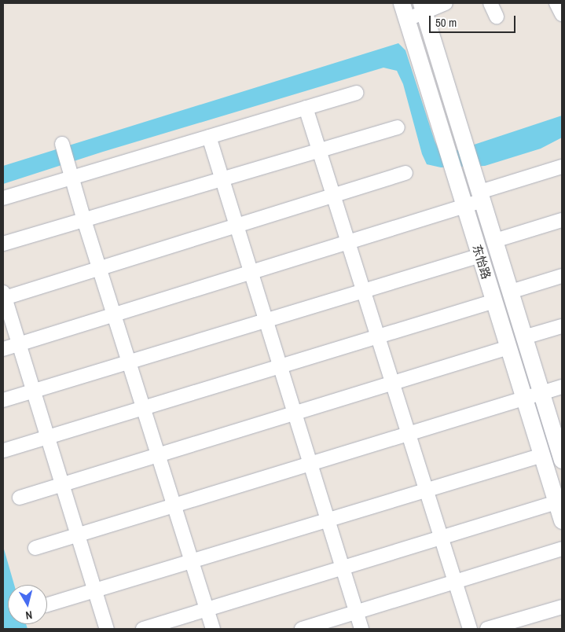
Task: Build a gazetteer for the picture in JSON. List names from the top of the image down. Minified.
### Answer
{"streets":{"street":["东怡路"]},"scale_bar":"50 m","north":"bottom"}
